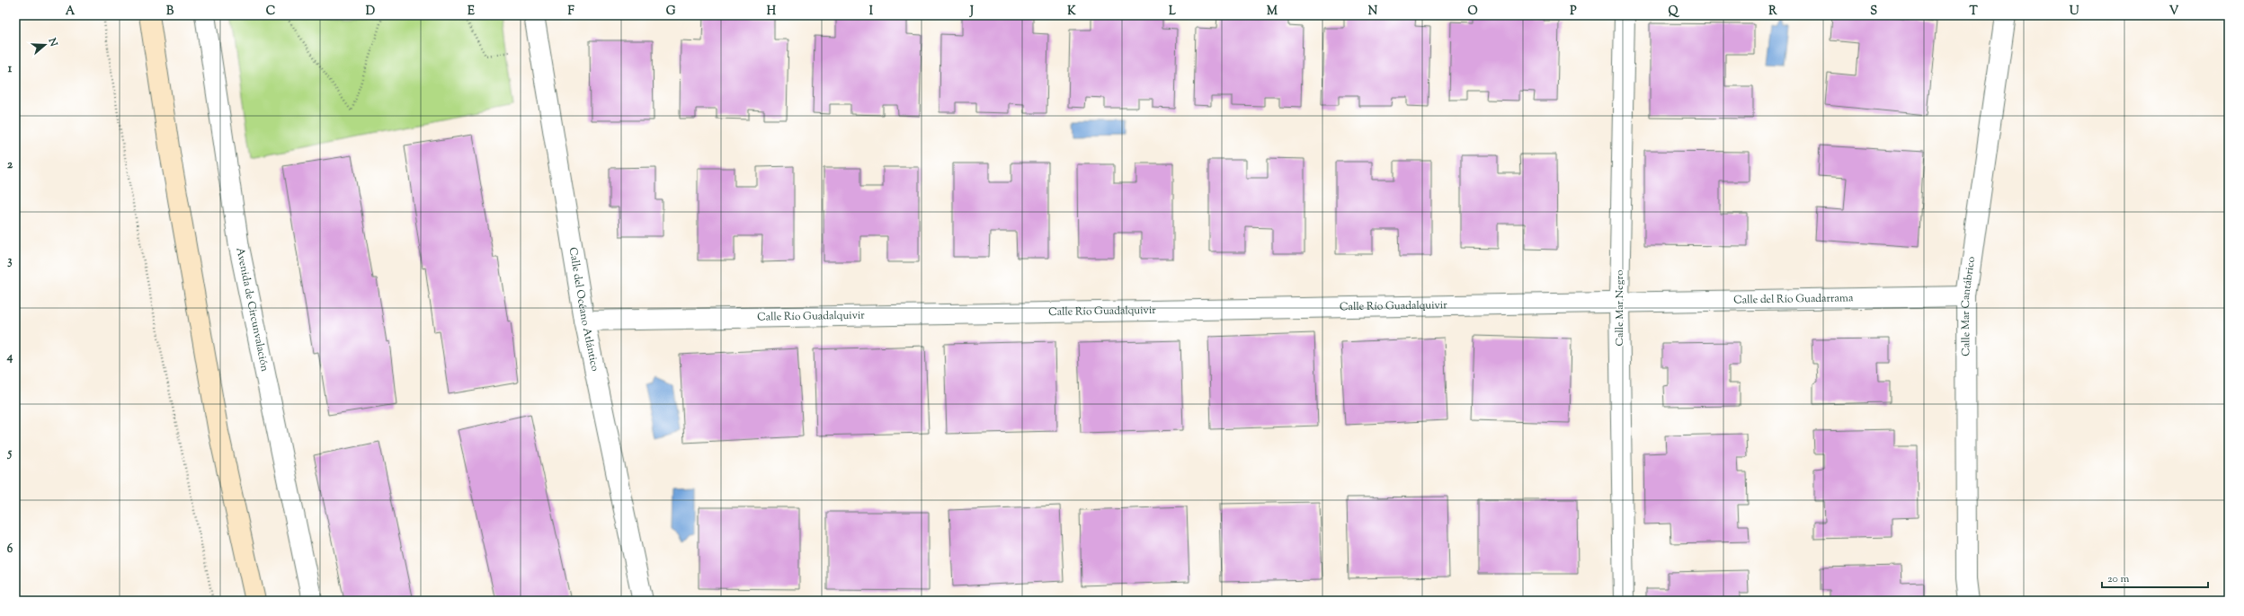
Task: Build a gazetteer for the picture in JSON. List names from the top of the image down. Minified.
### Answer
{"streets":{"street":["Calle del Río Guadarrama","Calle Río Guadalquivir","Calle Mar Cantábrico","Calle Mar Negro","Avenida de Circunvalación","Calle del Océano Atlántico"]},"crossings":[["Calle del Río Guadarrama","Calle Río Guadalquivir"],["Calle del Río Guadarrama","Calle Mar Cantábrico"],["Calle del Río Guadarrama","Calle Mar Negro"],["Calle Río Guadalquivir","Calle Mar Negro"],["Calle Río Guadalquivir","Calle del Océano Atlántico"]],"scale_bar":"20 m","north":"right","grid":{"columns":["A","B","C","D","E","F","G","H","I","J","K","L","M","N","O","P","Q","R","S","T","U","V"],"rows":["1","2","3","4","5","6"]}}
